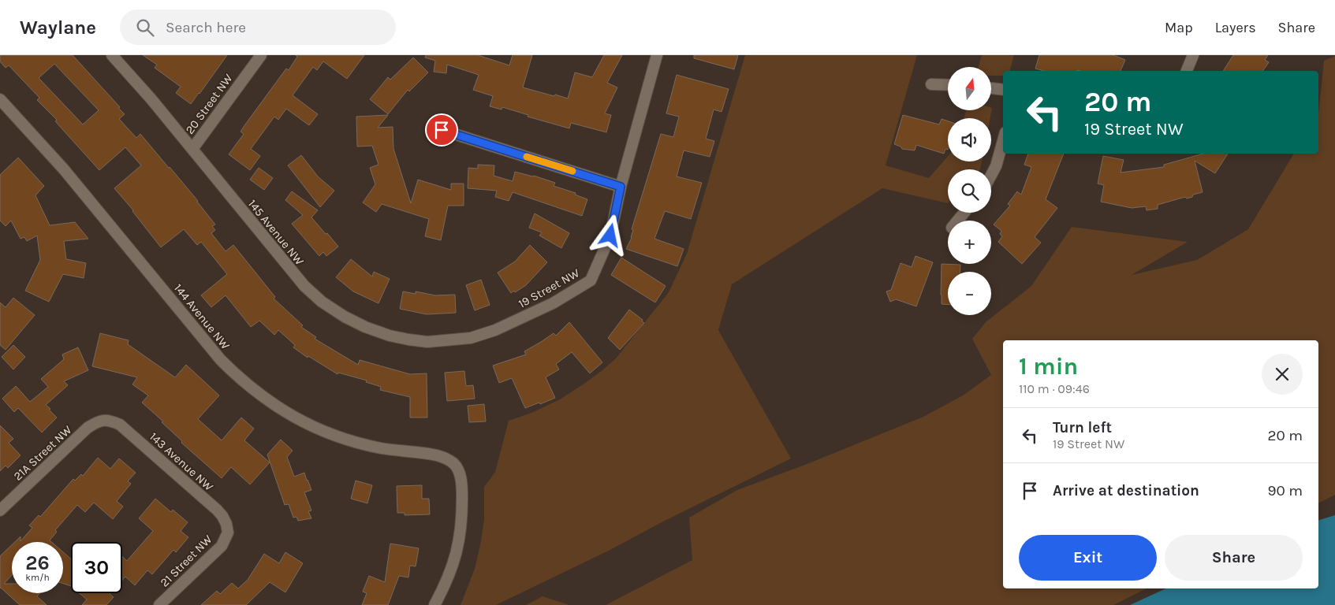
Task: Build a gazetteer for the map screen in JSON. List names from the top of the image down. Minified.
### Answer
{"streets":{"street":["20 Street NW","145 Avenue NW","19 Street NW","144 Avenue NW","21A Street NW","143 Avenue NW","21 Street NW"]},"crossings":[["20 Street NW","145 Avenue NW"],["145 Avenue NW","19 Street NW"],["21A Street NW","143 Avenue NW"],["143 Avenue NW","21 Street NW"]],"north":"top","page":{"header":"Waylane","search":"Search here","nav":["Map","Layers","Share"],"map_buttons":["+","−"],"turn":["20 m","19 Street NW"],"heading":["1 min","110 m · 09:46"],"list":[{"name":"Turn left","note":"19 Street NW","value":"20 m"},{"name":"Arrive at destination","value":"90 m"}],"buttons":["Exit","Share"],"speed":"26 km/h","limit":"30"}}
